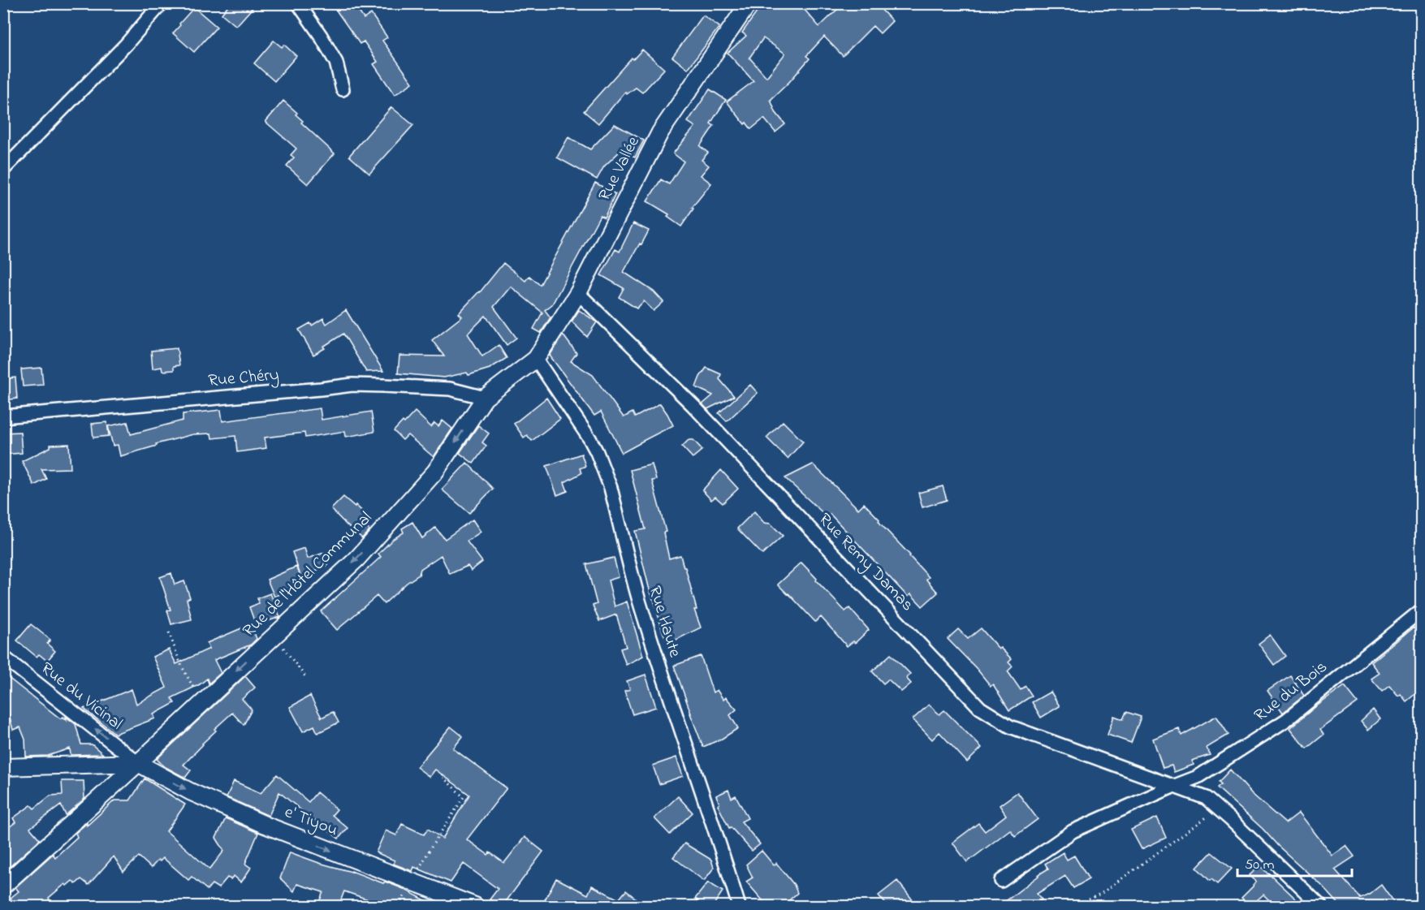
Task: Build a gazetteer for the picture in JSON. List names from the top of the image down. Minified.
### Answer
{"streets":{"street":["Rue Vallée","Rue Chéry","Rue Remy Damas","Rue de l'Hôtel Communal","Rue Haute","Rue du Bois","Rue du Vicinal","e' Tiyou"]},"crossings":[["Rue Vallée","Rue Remy Damas"],["Rue Vallée","Rue de l'Hôtel Communal"],["Rue Vallée","Rue Haute"],["Rue Chéry","Rue de l'Hôtel Communal"],["Rue Remy Damas","Rue du Bois"],["Rue de l'Hôtel Communal","Rue Haute"],["Rue de l'Hôtel Communal","Rue du Vicinal"],["Rue de l'Hôtel Communal","e' Tiyou"],["Rue du Vicinal","e' Tiyou"]],"one_way":["Rue de l'Hôtel Communal","Rue du Vicinal","e' Tiyou"],"scale_bar":"50 m"}
